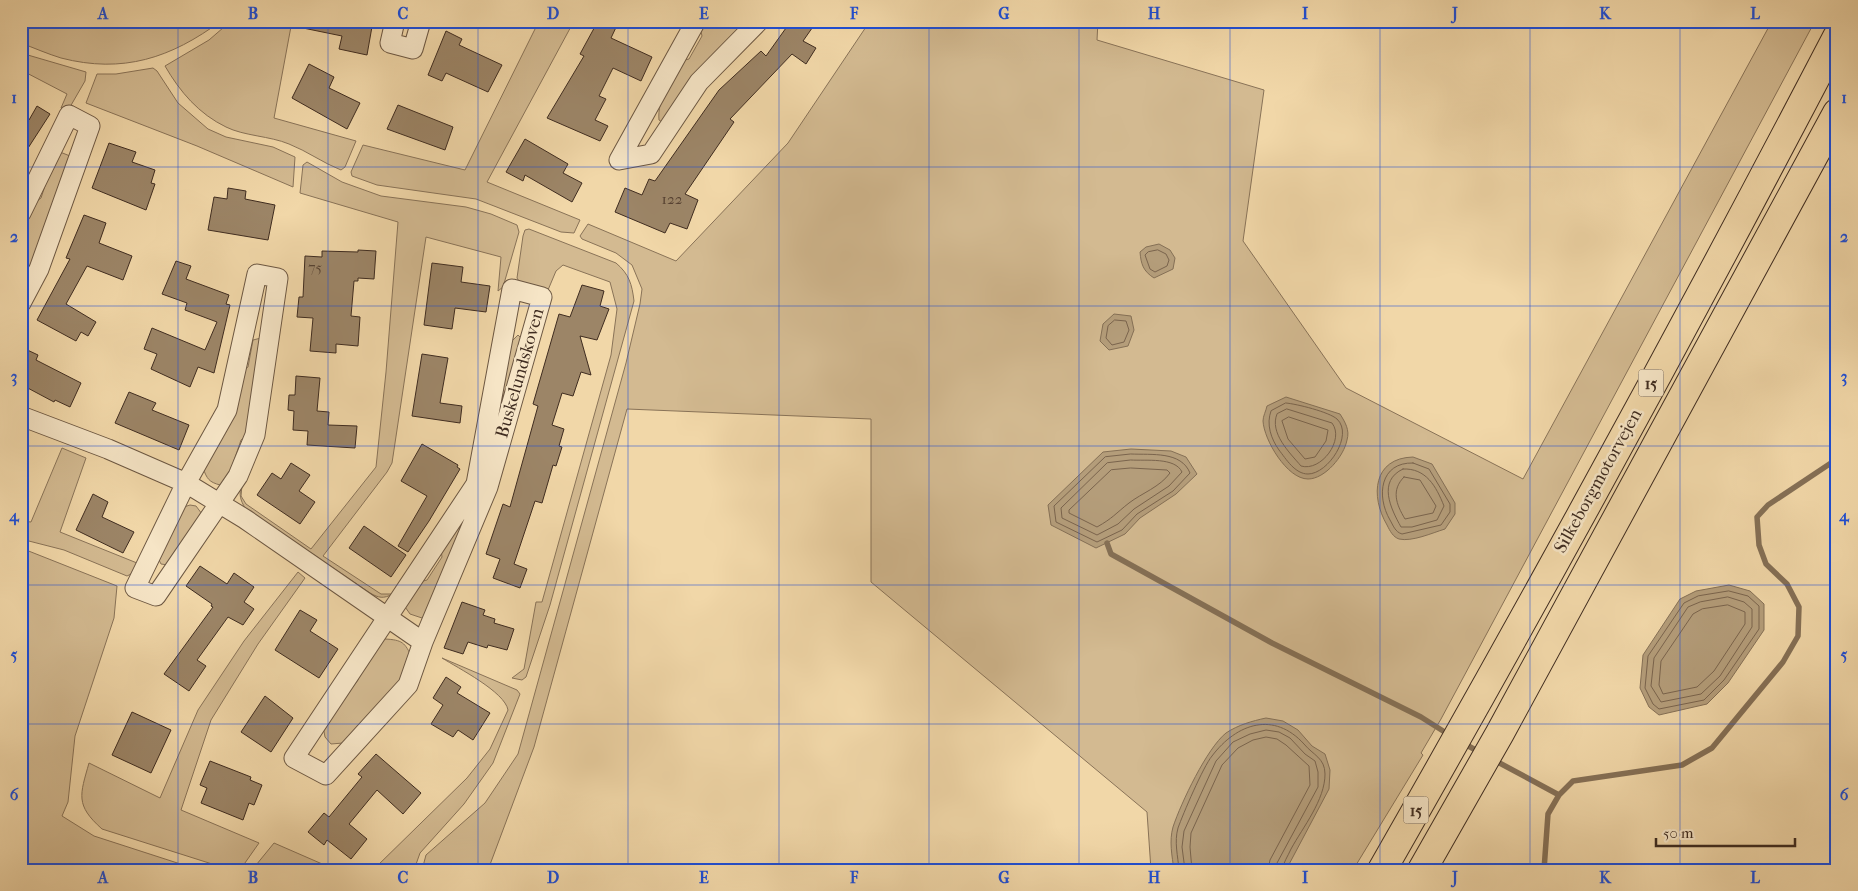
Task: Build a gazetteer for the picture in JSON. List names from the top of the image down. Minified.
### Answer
{"streets":{"highway":["15","Silkeborgmotorvejen"],"street":["Buskelundskoven"]},"house_numbers":["122","75"],"scale_bar":"50 m","grid":{"columns":["A","B","C","D","E","F","G","H","I","J","K","L"],"rows":["1","2","3","4","5","6"]}}
